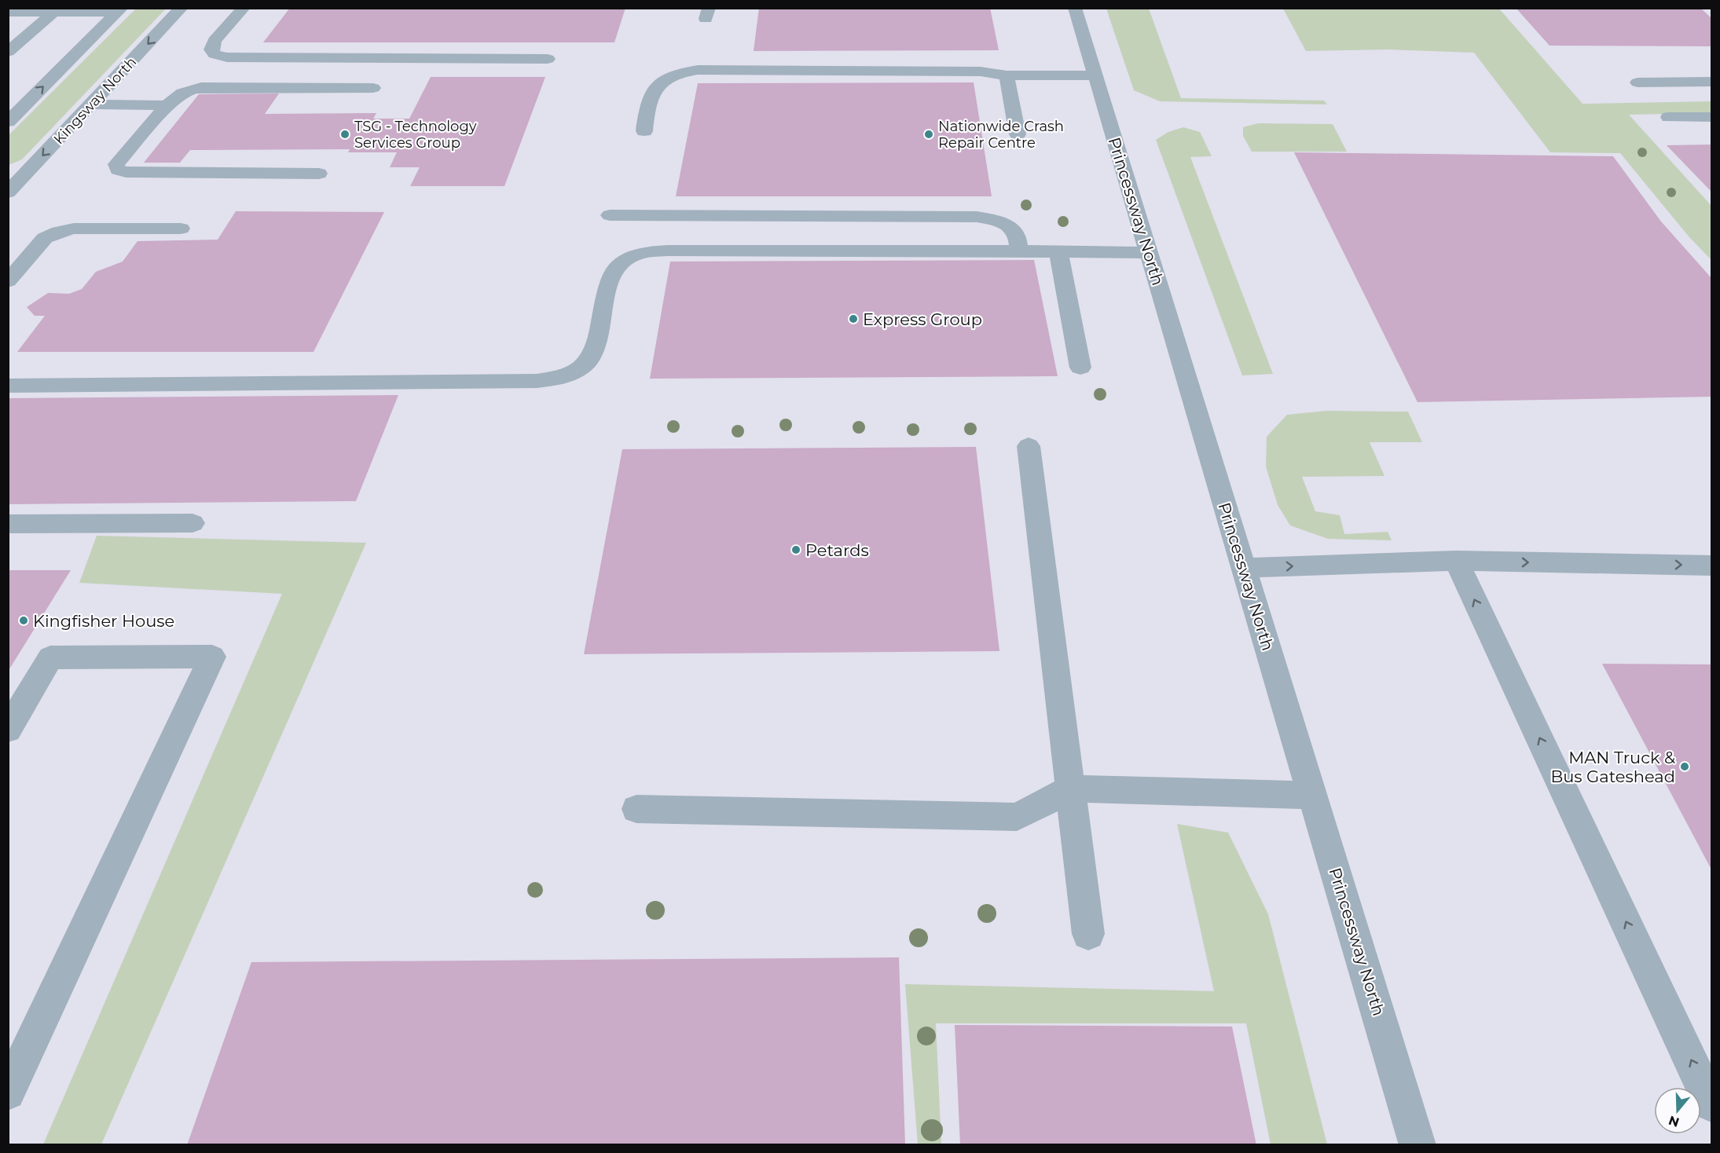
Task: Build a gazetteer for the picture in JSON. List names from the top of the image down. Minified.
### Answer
{"streets":{"street":["Kingsway North","Princessway North"]},"places":["TSG - Technology Services Group","Nationwide Crash Repair Centre","Express Group","Petards","Kingfisher House","MAN Truck & Bus Gateshead"],"north":"bottom"}
